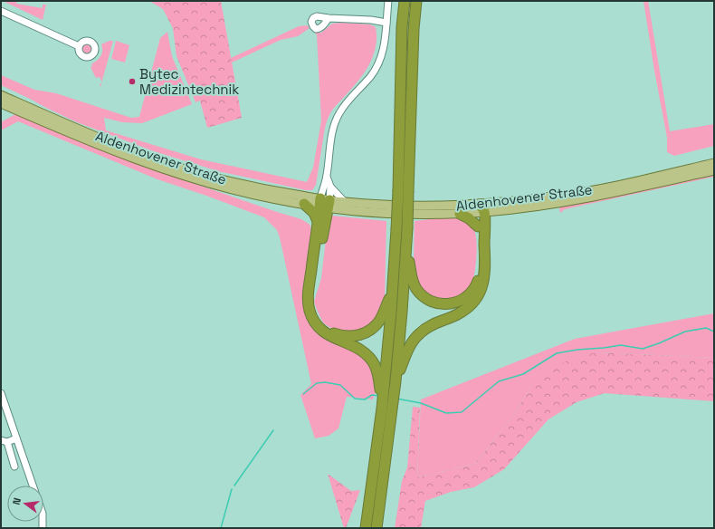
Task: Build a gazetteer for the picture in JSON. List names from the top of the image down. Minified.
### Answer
{"streets":{"main road":["Aldenhovener Straße"]},"places":["Bytec Medizintechnik"],"north":"left"}
